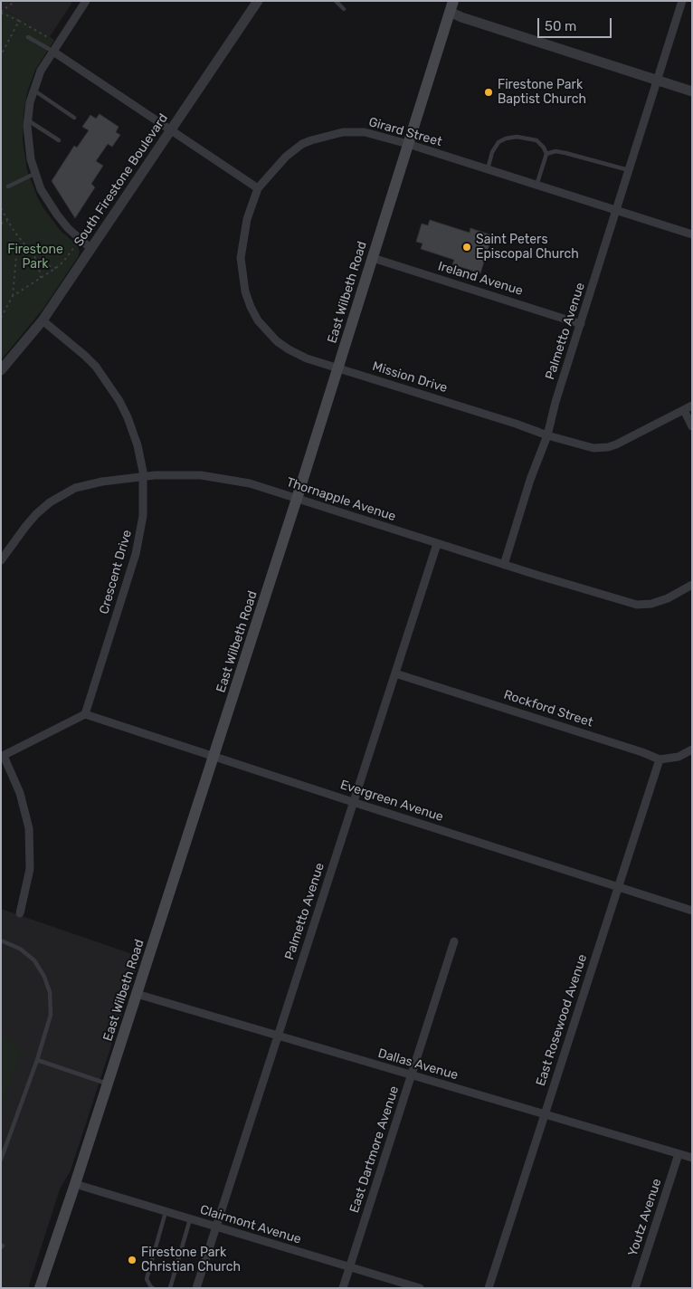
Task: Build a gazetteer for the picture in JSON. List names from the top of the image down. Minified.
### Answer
{"streets":{"main road":["East Wilbeth Road"],"street":["Girard Street","South Firestone Boulevard","Ireland Avenue","Palmetto Avenue","Mission Drive","Thornapple Avenue","Crescent Drive","Rockford Street","Evergreen Avenue","East Rosewood Avenue","Dallas Avenue","East Dartmore Avenue","Youtz Avenue","Clairmont Avenue"]},"crossings":[["Girard Street","East Wilbeth Road"],["Girard Street","Palmetto Avenue"],["Girard Street","Mission Drive"],["South Firestone Boulevard","Crescent Drive"],["Ireland Avenue","East Wilbeth Road"],["Ireland Avenue","Palmetto Avenue"],["East Wilbeth Road","Mission Drive"],["East Wilbeth Road","Thornapple Avenue"],["East Wilbeth Road","Evergreen Avenue"],["East Wilbeth Road","Dallas Avenue"],["East Wilbeth Road","Clairmont Avenue"],["Palmetto Avenue","Mission Drive"],["Palmetto Avenue","Thornapple Avenue"],["Palmetto Avenue","Rockford Street"],["Palmetto Avenue","Evergreen Avenue"],["Palmetto Avenue","Dallas Avenue"],["Palmetto Avenue","Clairmont Avenue"],["Thornapple Avenue","Crescent Drive"],["Crescent Drive","Evergreen Avenue"],["Rockford Street","East Rosewood Avenue"],["Evergreen Avenue","East Rosewood Avenue"],["East Rosewood Avenue","Dallas Avenue"],["Dallas Avenue","East Dartmore Avenue"],["Dallas Avenue","Youtz Avenue"],["East Dartmore Avenue","Clairmont Avenue"]],"parks":["Firestone Park"],"places":["Firestone Park Baptist Church","Saint Peters Episcopal Church","Firestone Park Christian Church"],"scale_bar":"50 m"}
